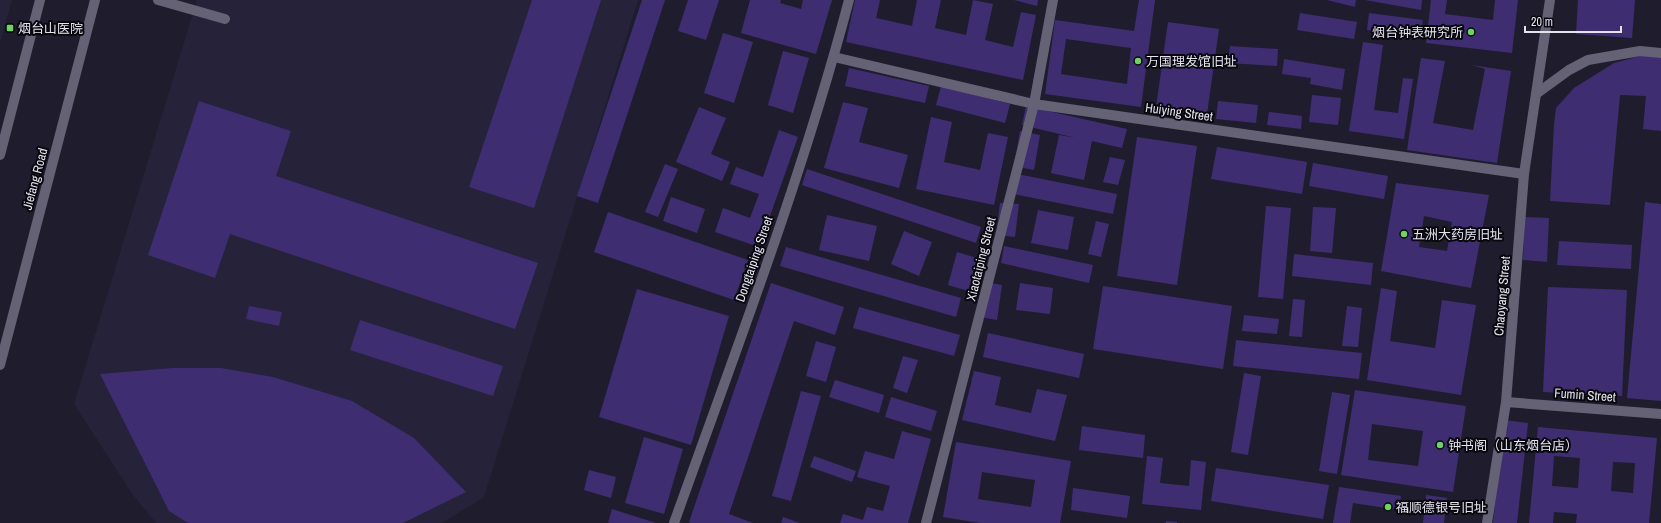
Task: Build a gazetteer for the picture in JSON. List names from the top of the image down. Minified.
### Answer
{"streets":{"street":["Huiying Street","Jiefang Road","Dongtaiping Street","Xiaotaiping Street","Chaoyang Street","Fumin Street"]},"crossings":[["Huiying Street","Dongtaiping Street"],["Huiying Street","Xiaotaiping Street"],["Huiying Street","Chaoyang Street"],["Chaoyang Street","Fumin Street"]],"places":{"transit":["烟台山医院"],"other":["烟台钟表研究所","万国理发馆旧址","五洲大药房旧址","钟书阁（山东烟台店）","福顺德银号旧址"]},"scale_bar":"20 m"}
